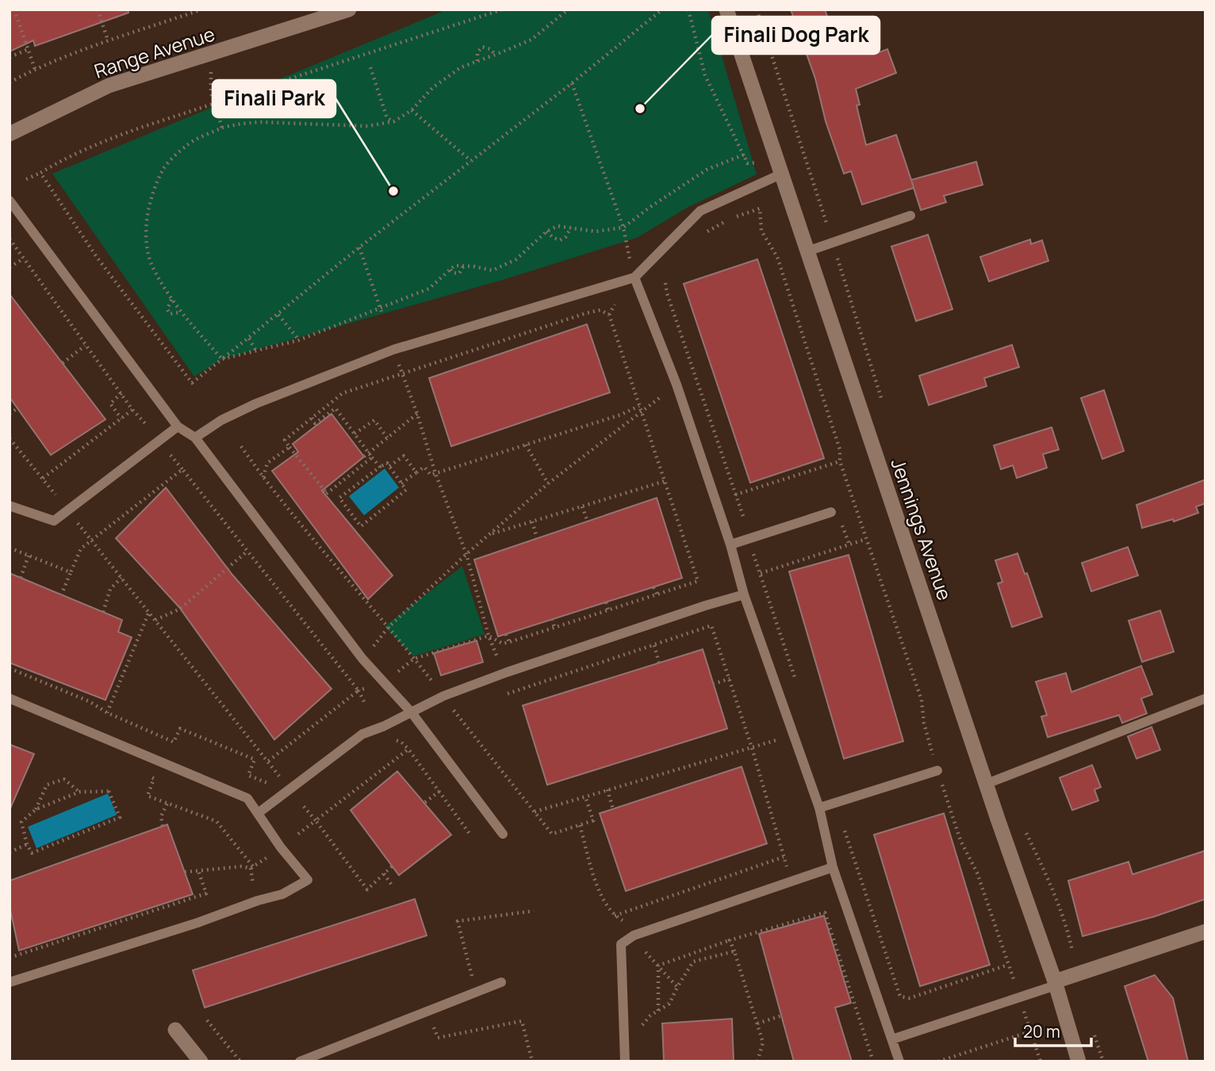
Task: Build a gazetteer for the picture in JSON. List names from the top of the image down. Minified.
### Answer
{"streets":{"street":["Range Avenue","Jennings Avenue"]},"places":["Finali Dog Park","Finali Park"],"scale_bar":"20 m"}
